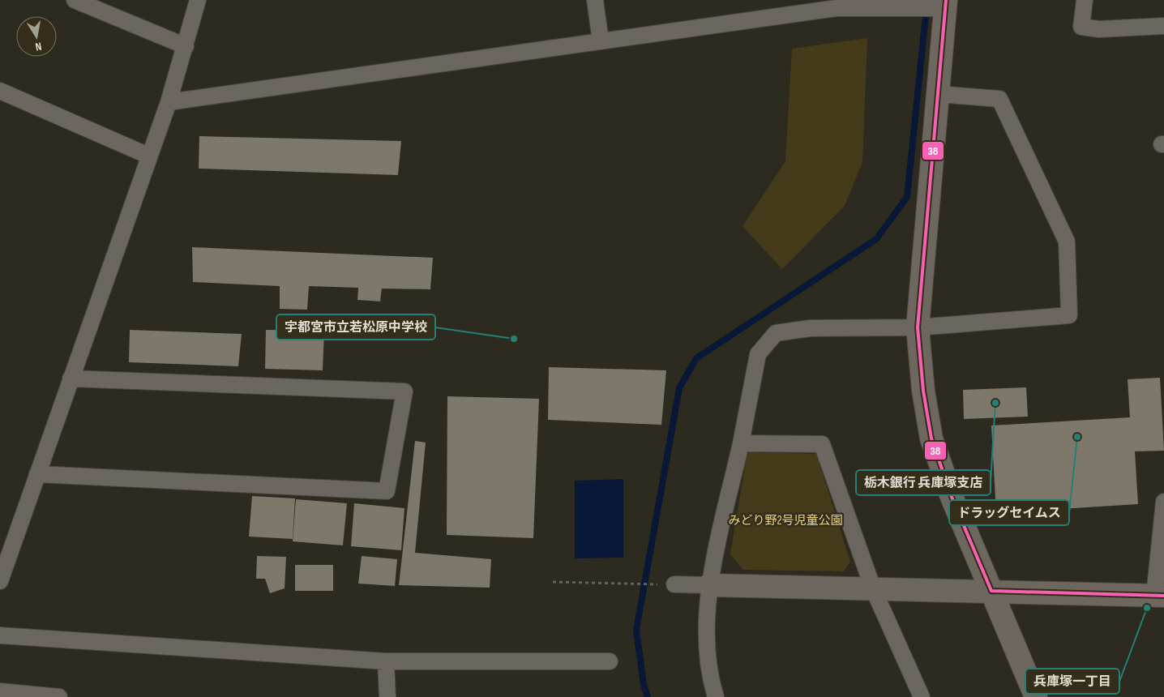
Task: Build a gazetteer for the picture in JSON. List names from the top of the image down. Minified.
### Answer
{"parks":["みどり野2号児童公園"],"places":["宇都宮市立若松原中学校","栃木銀行 兵庫塚支店","ドラッグセイムス","兵庫塚一丁目"],"lines":["transit line 38"],"north":"bottom"}
